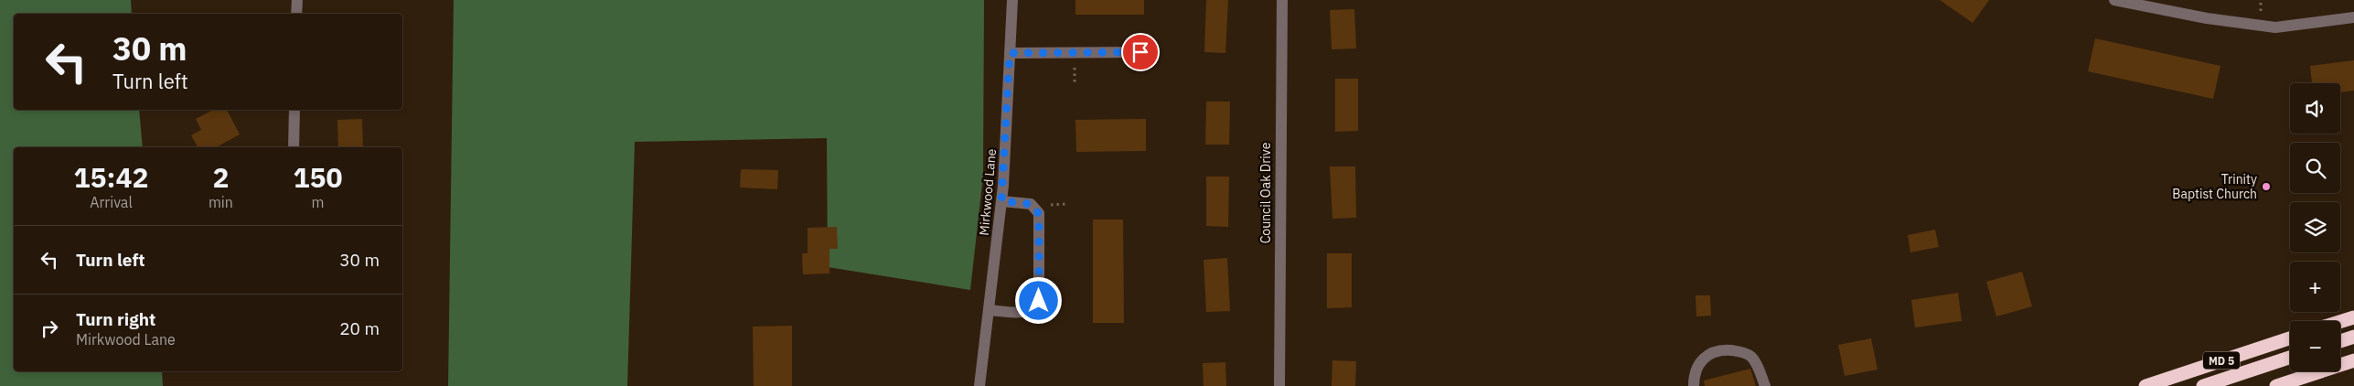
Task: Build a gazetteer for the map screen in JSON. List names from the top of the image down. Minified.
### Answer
{"streets":{"highway":["MD 5"],"street":["Mirkwood Lane","Council Oak Drive"]},"places":["Trinity Baptist Church"],"page":{"turn":["30 m","Turn left"],"map_buttons":["+","−"],"eta":["15:42","Arrival","2","min","150","m"],"list":[{"name":"Turn left","value":"30 m"},{"name":"Turn right","note":"Mirkwood Lane","value":"20 m"}]}}
